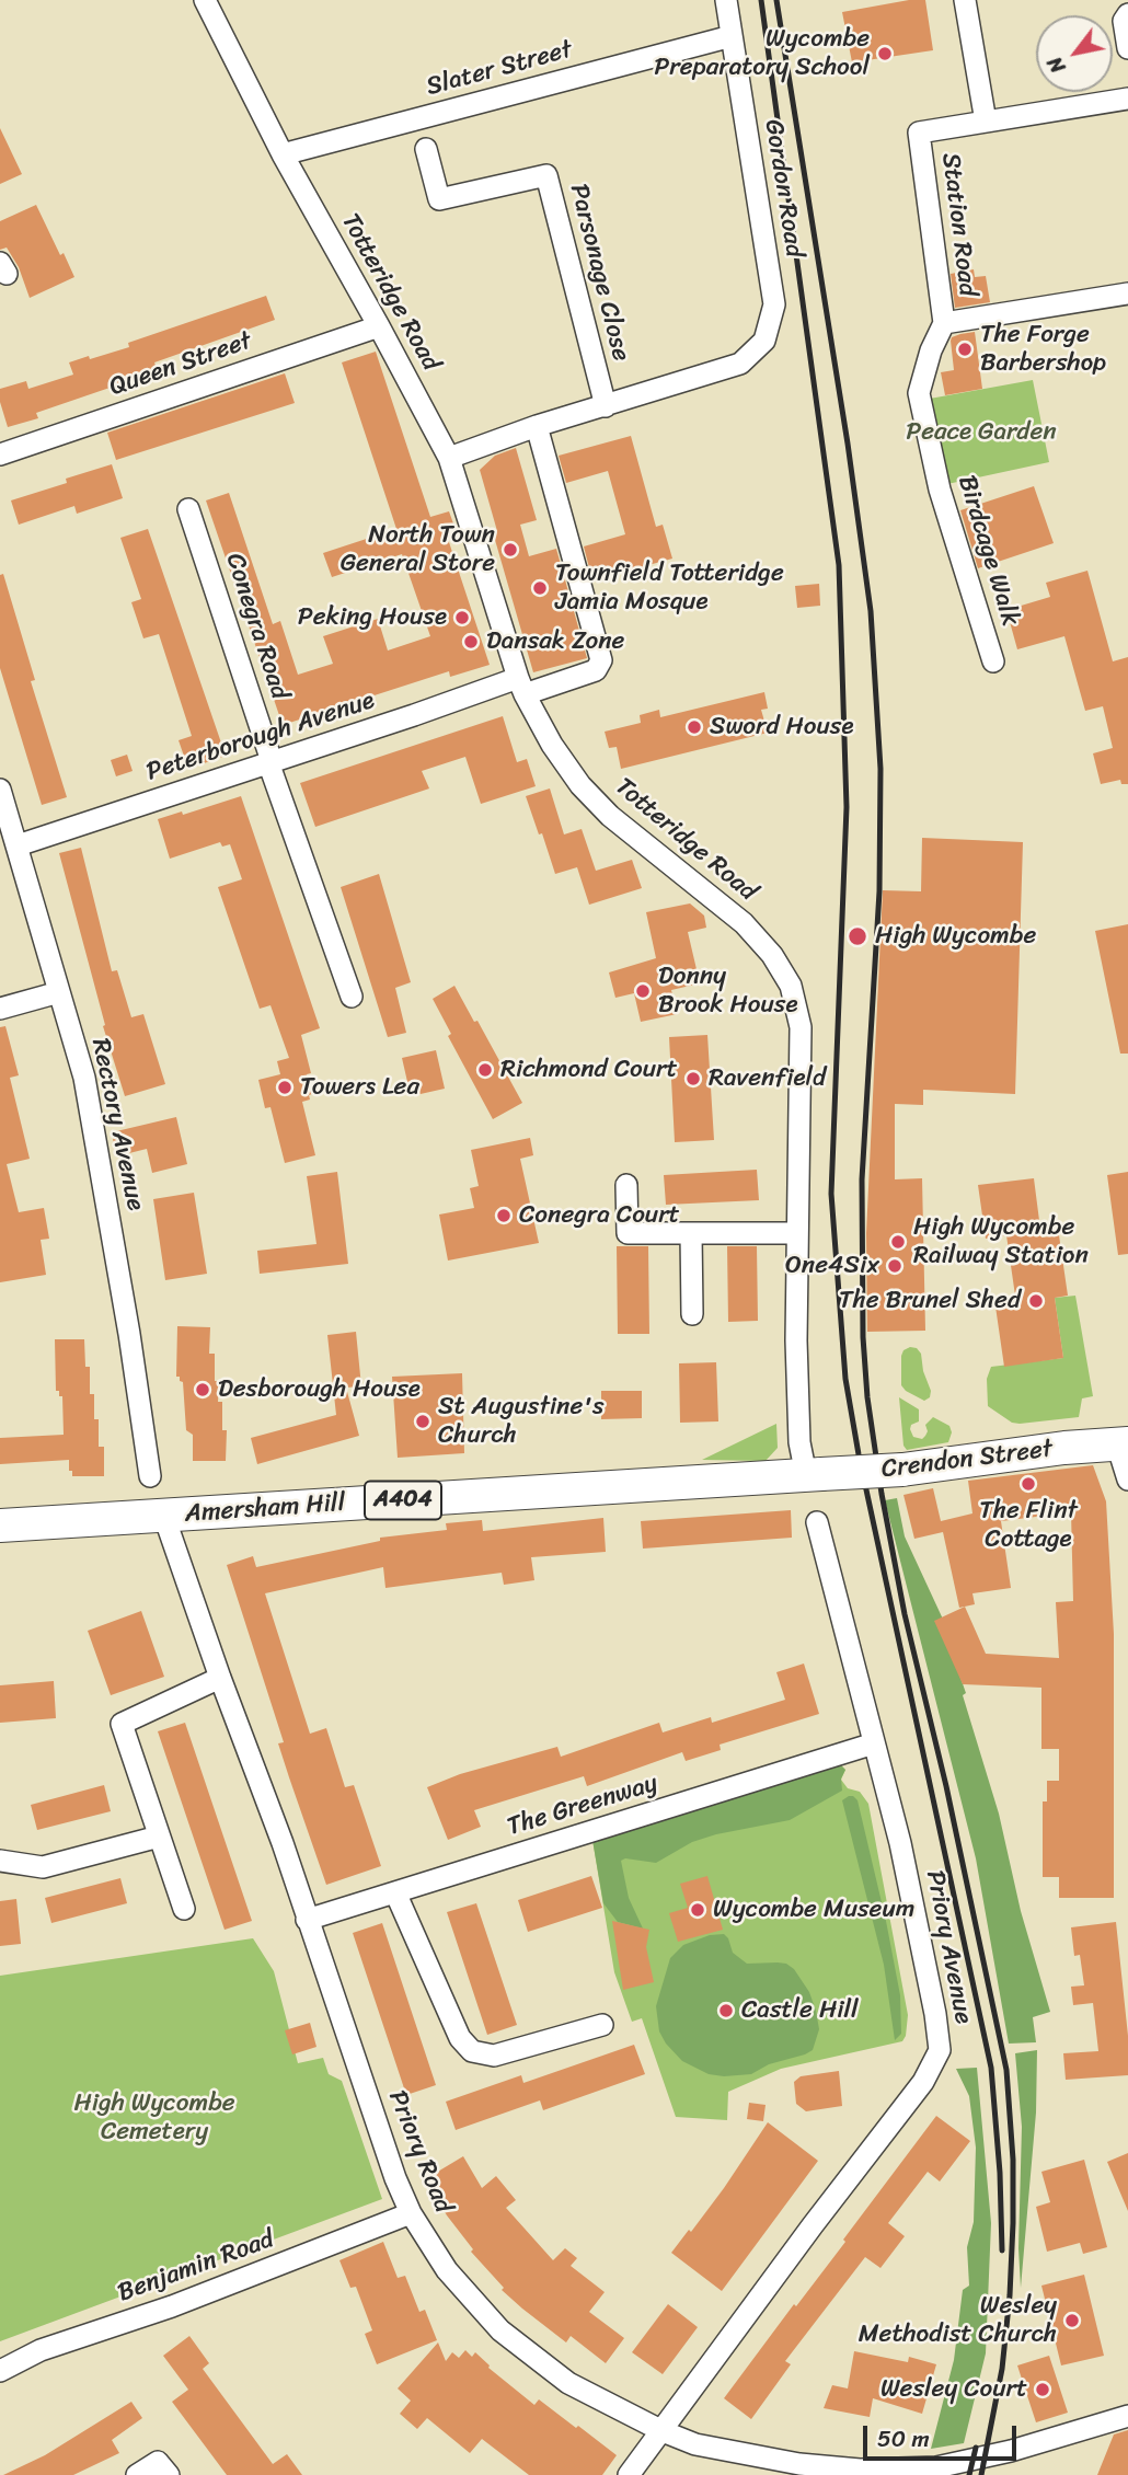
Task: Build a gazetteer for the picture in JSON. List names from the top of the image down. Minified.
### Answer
{"streets":{"main road":["Crendon Street","A404","Amersham Hill"],"street":["Slater Street","Gordon Road","Station Road","Parsonage Close","Totteridge Road","Queen Street","Birdcage Walk","Conegra Road","Peterborough Avenue","Rectory Avenue","The Greenway","Priory Avenue","Priory Road","Benjamin Road"]},"crossings":[["Slater Street","Gordon Road"],["Slater Street","Totteridge Road"],["Gordon Road","Parsonage Close"],["Station Road","Birdcage Walk"],["Totteridge Road","Queen Street"],["Totteridge Road","Peterborough Avenue"],["Totteridge Road","Crendon Street"],["Totteridge Road","Amersham Hill"],["Conegra Road","Peterborough Avenue"],["Peterborough Avenue","Rectory Avenue"],["Crendon Street","Amersham Hill"],["Amersham Hill","Priory Road"],["The Greenway","Priory Avenue"],["The Greenway","Priory Road"],["Priory Avenue","Priory Road"],["Priory Road","Benjamin Road"]],"parks":["Peace Garden","High Wycombe Cemetery"],"places":["Wycombe Preparatory School","The Forge Barbershop","North Town General Store","Townfield Totteridge Jamia Mosque","Peking House","Dansak Zone","Sword House","High Wycombe","Donny Brook House","Richmond Court","Ravenfield","Towers Lea","Conegra Court","High Wycombe Railway Station","One4Six","The Brunel Shed","Desborough House","St Augustine's Church","The Flint Cottage","Wycombe Museum","Castle Hill","Wesley Methodist Church","Wesley Court"],"scale_bar":"50 m","north":"bottom left"}
